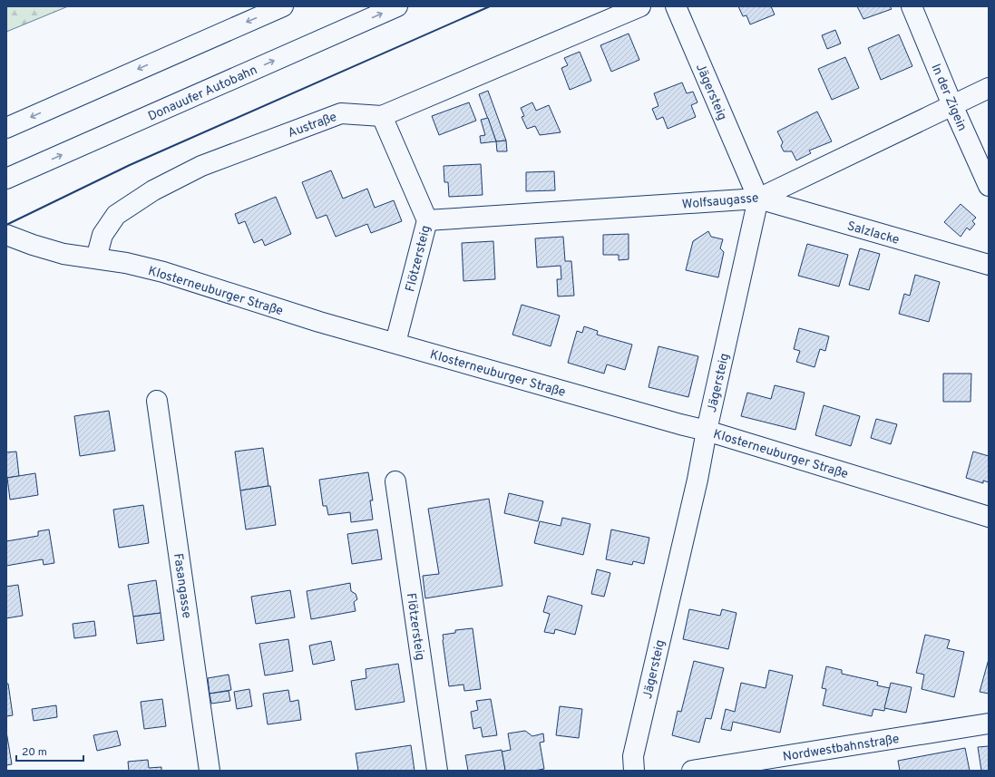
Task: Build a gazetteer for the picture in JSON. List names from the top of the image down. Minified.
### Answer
{"streets":{"main road":["Jägersteig","Donauufer Autobahn","In der Zigein","Austraße","Wolfsaugasse","Salzlacke","Flötzersteig","Klosterneuburger Straße","Fasangasse","Nordwestbahnstraße"]},"crossings":[["Jägersteig","Wolfsaugasse"],["Jägersteig","Salzlacke"],["Jägersteig","Klosterneuburger Straße"],["In der Zigein","Wolfsaugasse"],["Austraße","Flötzersteig"],["Austraße","Klosterneuburger Straße"],["Wolfsaugasse","Salzlacke"],["Wolfsaugasse","Flötzersteig"],["Flötzersteig","Klosterneuburger Straße"]],"scale_bar":"20 m"}
